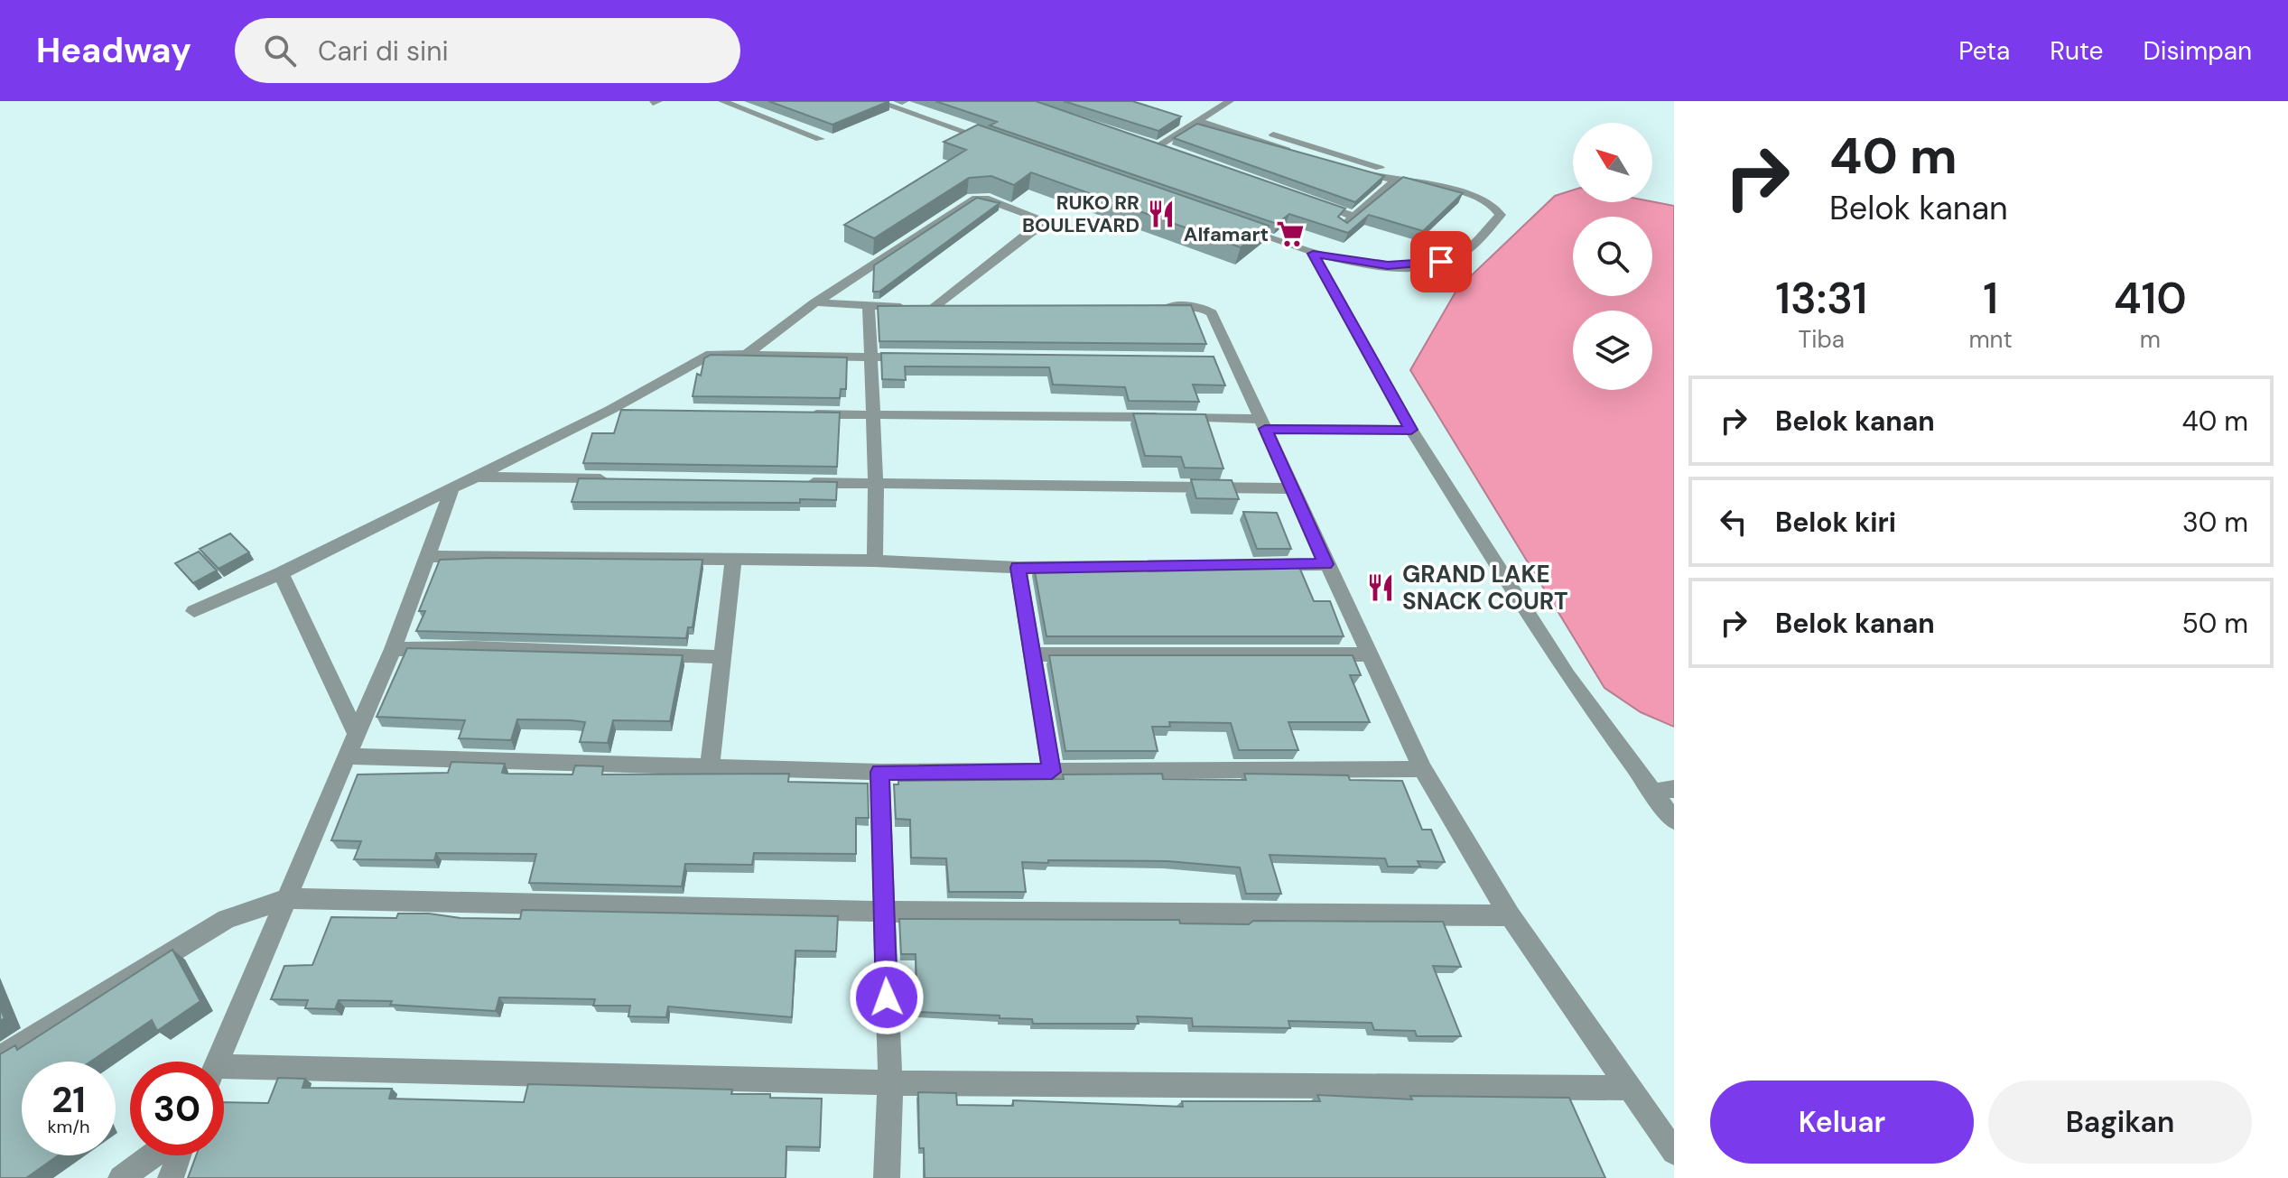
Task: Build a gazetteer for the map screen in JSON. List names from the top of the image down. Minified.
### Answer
{"places":{"restaurant":["RUKO RR BOULEVARD","GRAND LAKE SNACK COURT"],"supermarket":["Alfamart"]},"north":"top left","page":{"header":"Headway","search":"Cari di sini","nav":["Peta","Rute","Disimpan"],"turn":["40 m","Belok kanan"],"eta":["13:31","Tiba","1","mnt","410","m"],"list":[{"name":"Belok kanan","value":"40 m"},{"name":"Belok kiri","value":"30 m"},{"name":"Belok kanan","value":"50 m"}],"speed":"21 km/h","limit":"30","buttons":["Keluar","Bagikan"]}}
